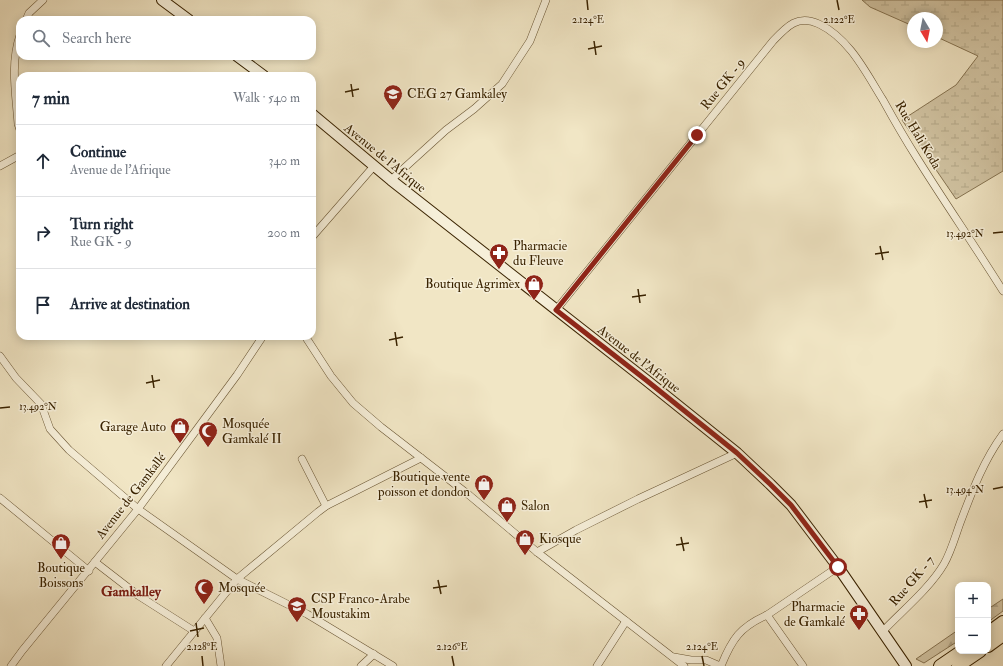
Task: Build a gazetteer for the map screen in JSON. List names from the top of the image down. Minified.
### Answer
{"streets":{"main road":["Avenue de l'Afrique"],"street":["Rue GK - 9","Rue Hali Koda","Avenue de Gamkallé","Rue GK - 7"]},"crossings":[["Rue GK - 9","Rue Hali Koda"],["Rue GK - 9","Avenue de l'Afrique"],["Avenue de l'Afrique","Rue GK - 7"]],"districts":["Gamkalley"],"places":{"school or university":["CEG 27 Gamkaley","CSP Franco-Arabe Moustakim"],"pharmacy":["Pharmacie du Fleuve","Pharmacie de Gamkalé"],"shop":["Boutique Agrimex","Garage Auto","Boutique vente poisson et dondon","Salon","Kiosque","Boutique Boissons"],"mosque":["Mosquée Gamkalé II","Mosquée"]},"north":"bottom","page":{"search":"Search here","heading":["7 min","Walk · 540 m"],"list":[["Continue","Avenue de l'Afrique","340 m"],["Turn right","Rue GK - 9","200 m"],"Arrive at destination"],"map_buttons":["+","−"]},"coordinates":["2.124°E","2.122°E","13.492°N","13.494°N","2.128°E","2.126°E"]}
